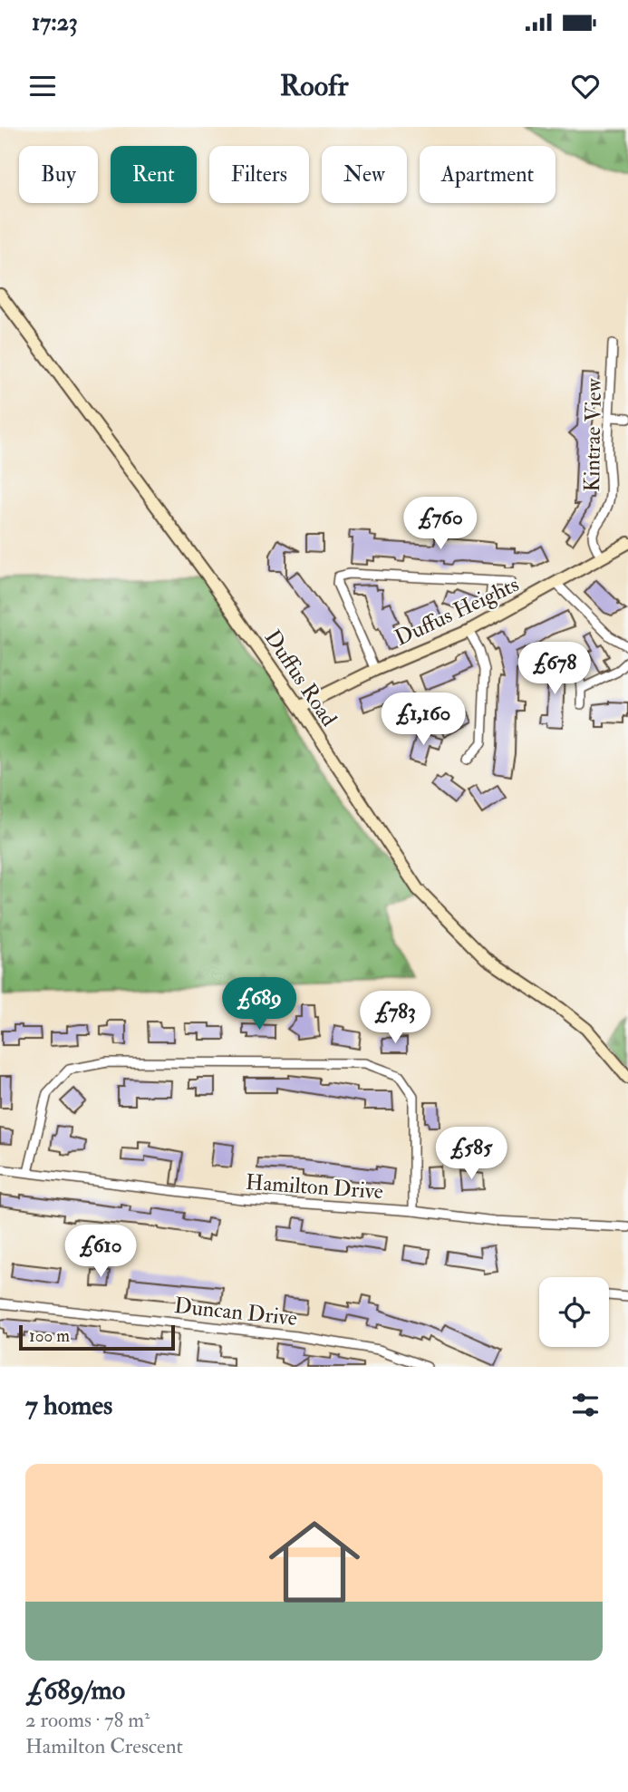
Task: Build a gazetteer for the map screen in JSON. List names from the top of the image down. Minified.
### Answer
{"streets":{"main road":["Duffus Heights","Duffus Road"],"street":["Kintrae View","Hamilton Drive","Duncan Drive"]},"crossings":[["Kintrae View","Duffus Heights"],["Duffus Heights","Duffus Road"]],"scale_bar":"100 m","page":{"status":"17:23","header":"Roofr","chip":["Buy","Rent","Filters","New","Apartment"],"price":["£760","£678","£1,160","£689","£783","£585","£610"],"scale":"100 m","heading":"7 homes","list":[{"name":"£689/mo","note":"2 rooms · 78 m² · Hamilton Crescent"}]}}
